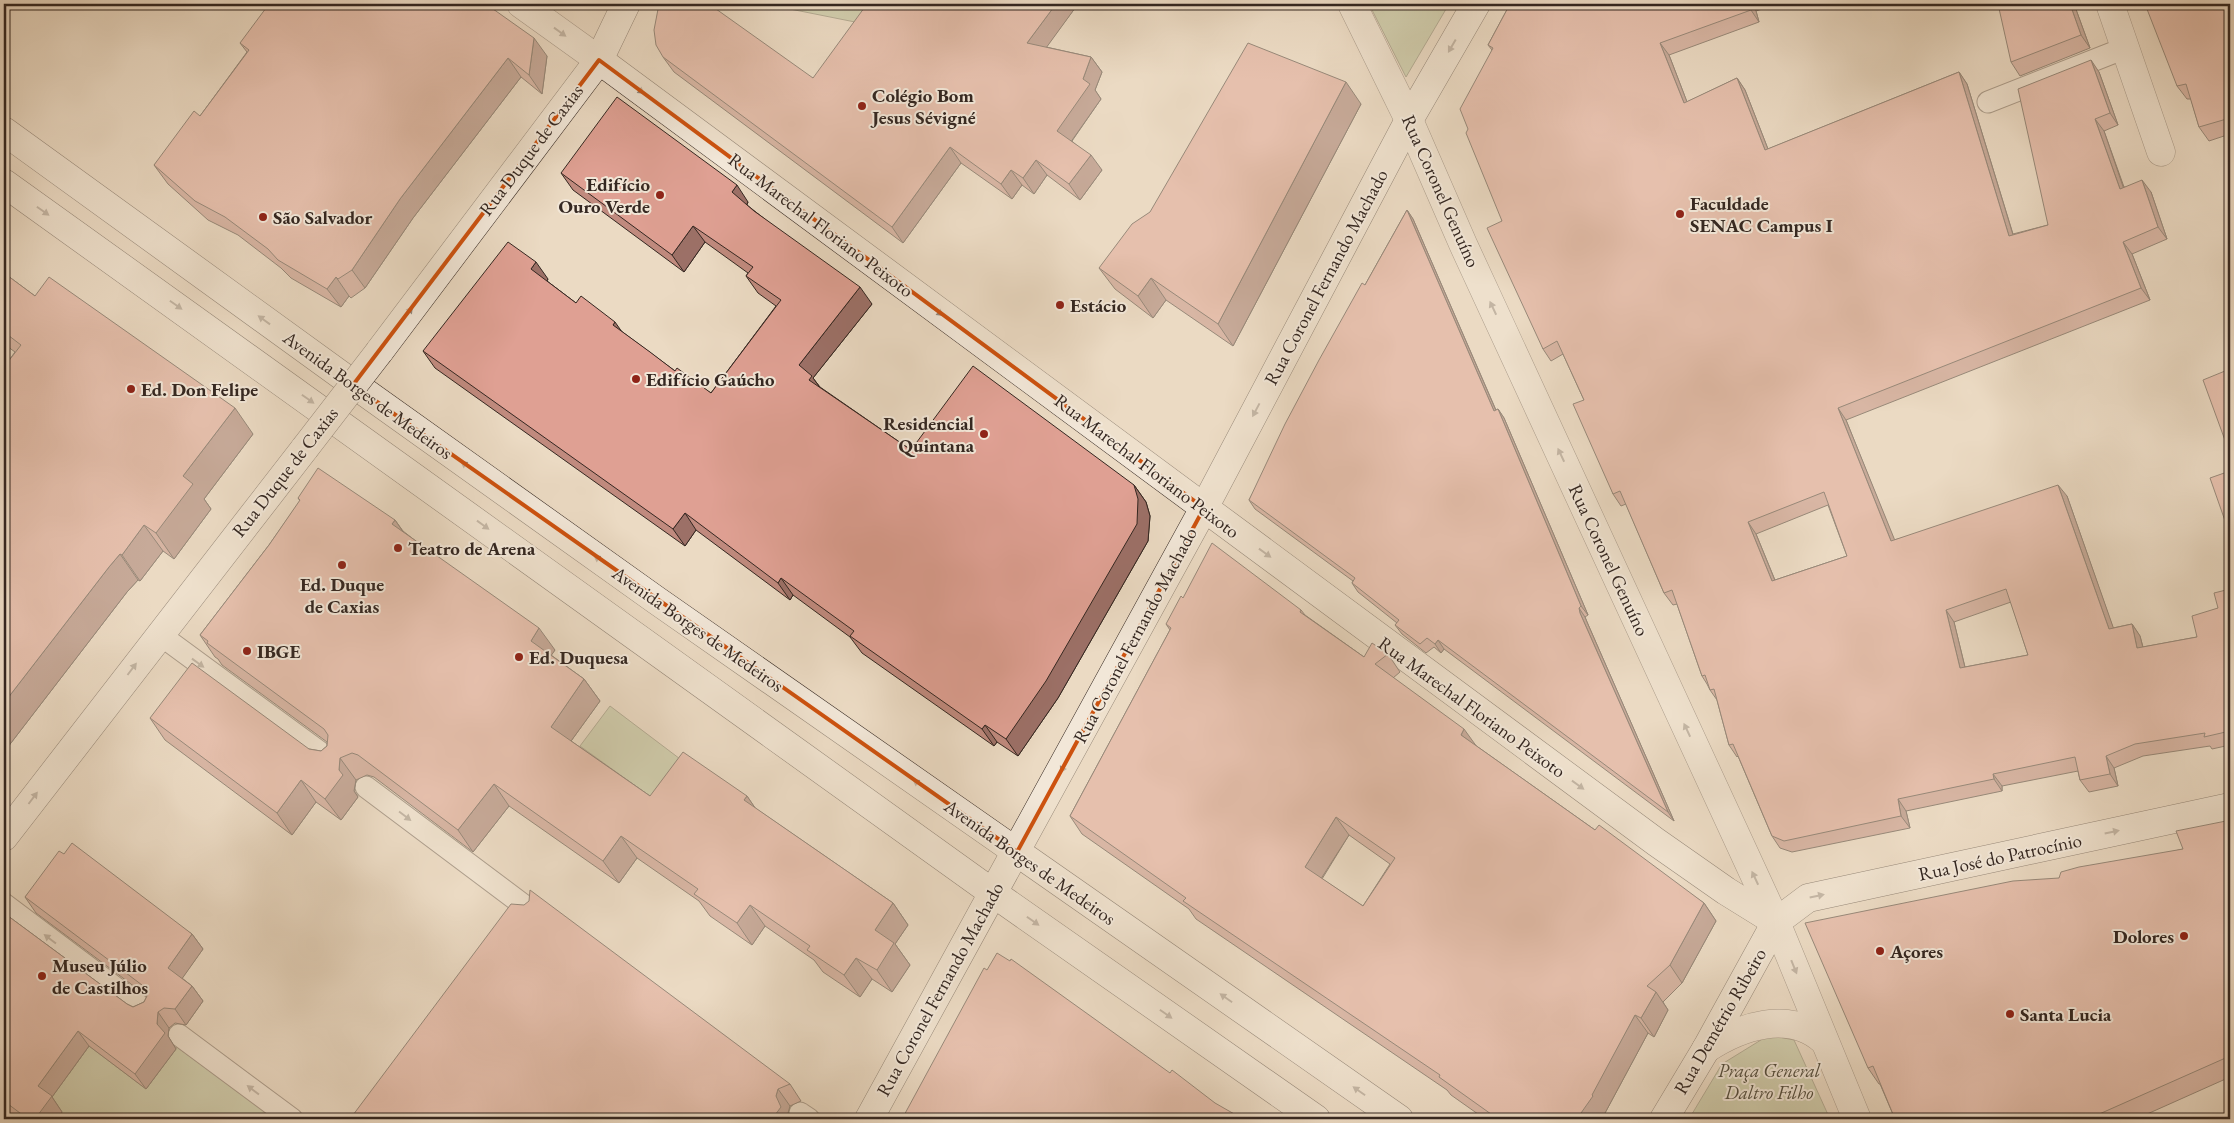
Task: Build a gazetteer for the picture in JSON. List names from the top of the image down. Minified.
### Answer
{"streets":{"street":["Rua Duque de Caxias","Rua Coronel Genuíno","Rua Marechal Floriano Peixoto","Rua Coronel Fernando Machado","Avenida Borges de Medeiros","Rua José do Patrocínio","Rua Demétrio Ribeiro"]},"crossings":[["Rua Duque de Caxias","Rua Marechal Floriano Peixoto"],["Rua Coronel Genuíno","Rua Marechal Floriano Peixoto"],["Rua Coronel Genuíno","Rua Coronel Fernando Machado"],["Rua Coronel Genuíno","Rua José do Patrocínio"],["Rua Coronel Genuíno","Rua Demétrio Ribeiro"],["Rua Marechal Floriano Peixoto","Rua Coronel Fernando Machado"],["Rua Marechal Floriano Peixoto","Rua José do Patrocínio"],["Rua Marechal Floriano Peixoto","Rua Demétrio Ribeiro"],["Rua Coronel Fernando Machado","Avenida Borges de Medeiros"],["Rua José do Patrocínio","Rua Demétrio Ribeiro"]],"one_way":["Rua Duque de Caxias","Rua Marechal Floriano Peixoto","Rua Coronel Fernando Machado","Rua José do Patrocínio"],"parks":["Praça General Daltro Filho"],"places":["Colégio Bom Jesus Sévigné","Edifício Ouro Verde","Faculdade SENAC Campus I","São Salvador","Estácio","Edifício Gaúcho","Ed. Don Felipe","Residencial Quintana","Teatro de Arena","Ed. Duque de Caxias","IBGE","Ed. Duquesa","Dolores","Açores","Museu Júlio de Castilhos","Santa Lucia"]}
